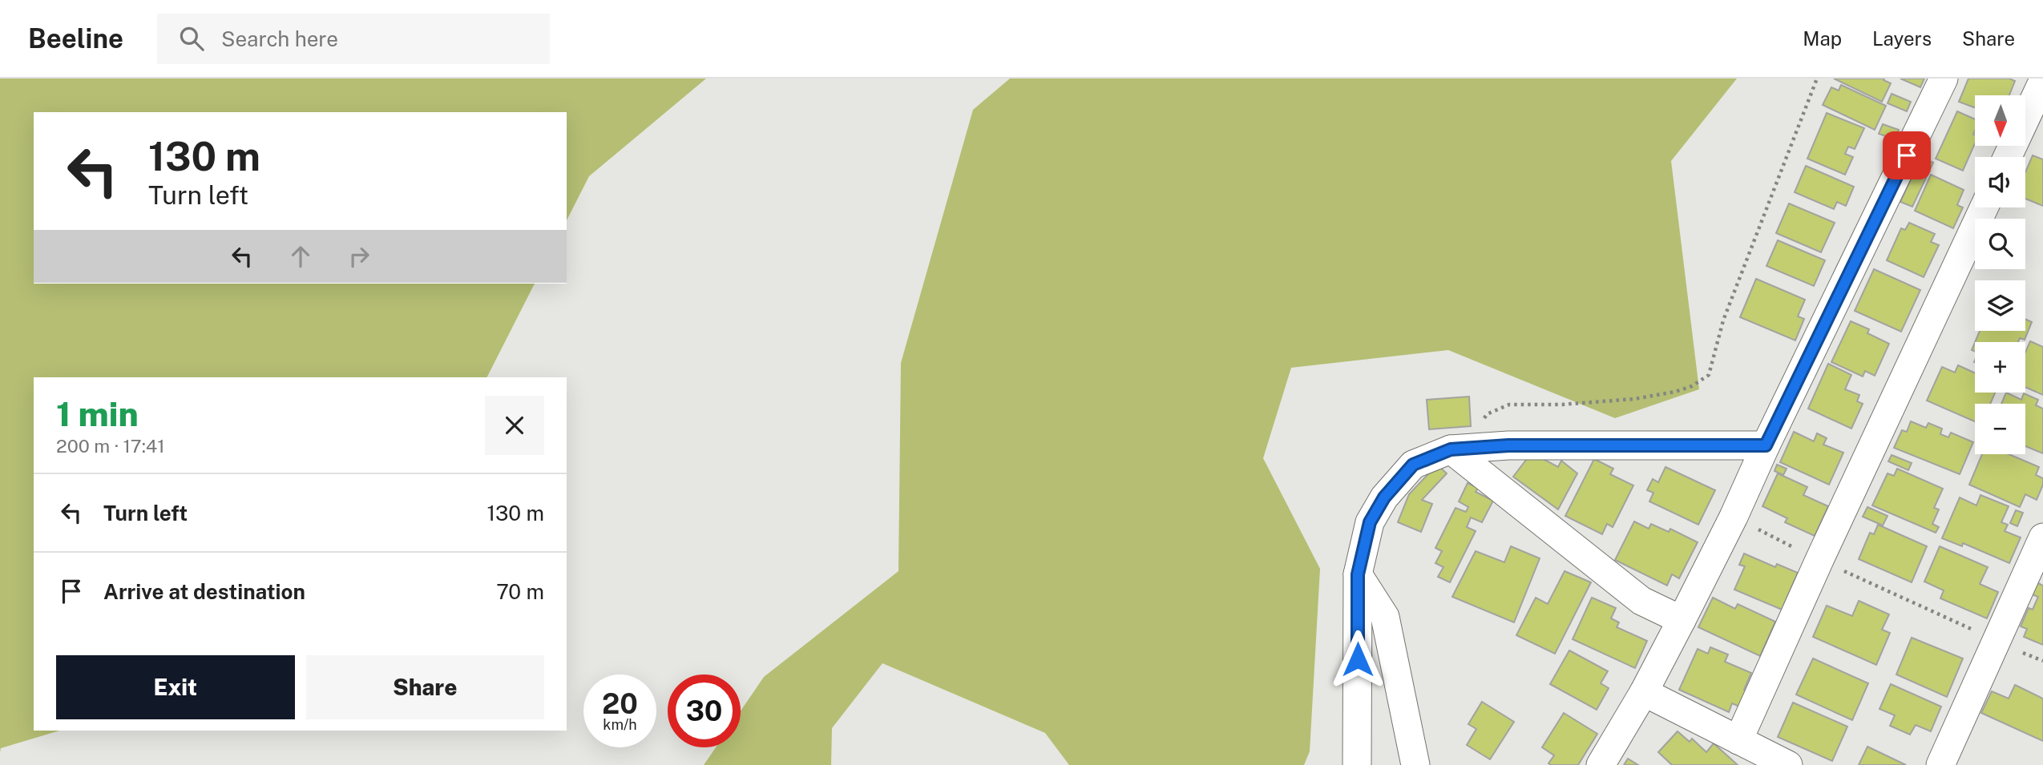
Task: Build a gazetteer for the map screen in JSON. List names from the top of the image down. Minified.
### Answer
{"north":"bottom","page":{"header":"Beeline","search":"Search here","nav":["Map","Layers","Share"],"map_buttons":["+","−"],"turn":["130 m","Turn left"],"heading":["1 min","200 m · 17:41"],"list":[{"name":"Turn left","value":"130 m"},{"name":"Arrive at destination","value":"70 m"}],"buttons":["Exit","Share"],"speed":"20 km/h","limit":"30"}}
